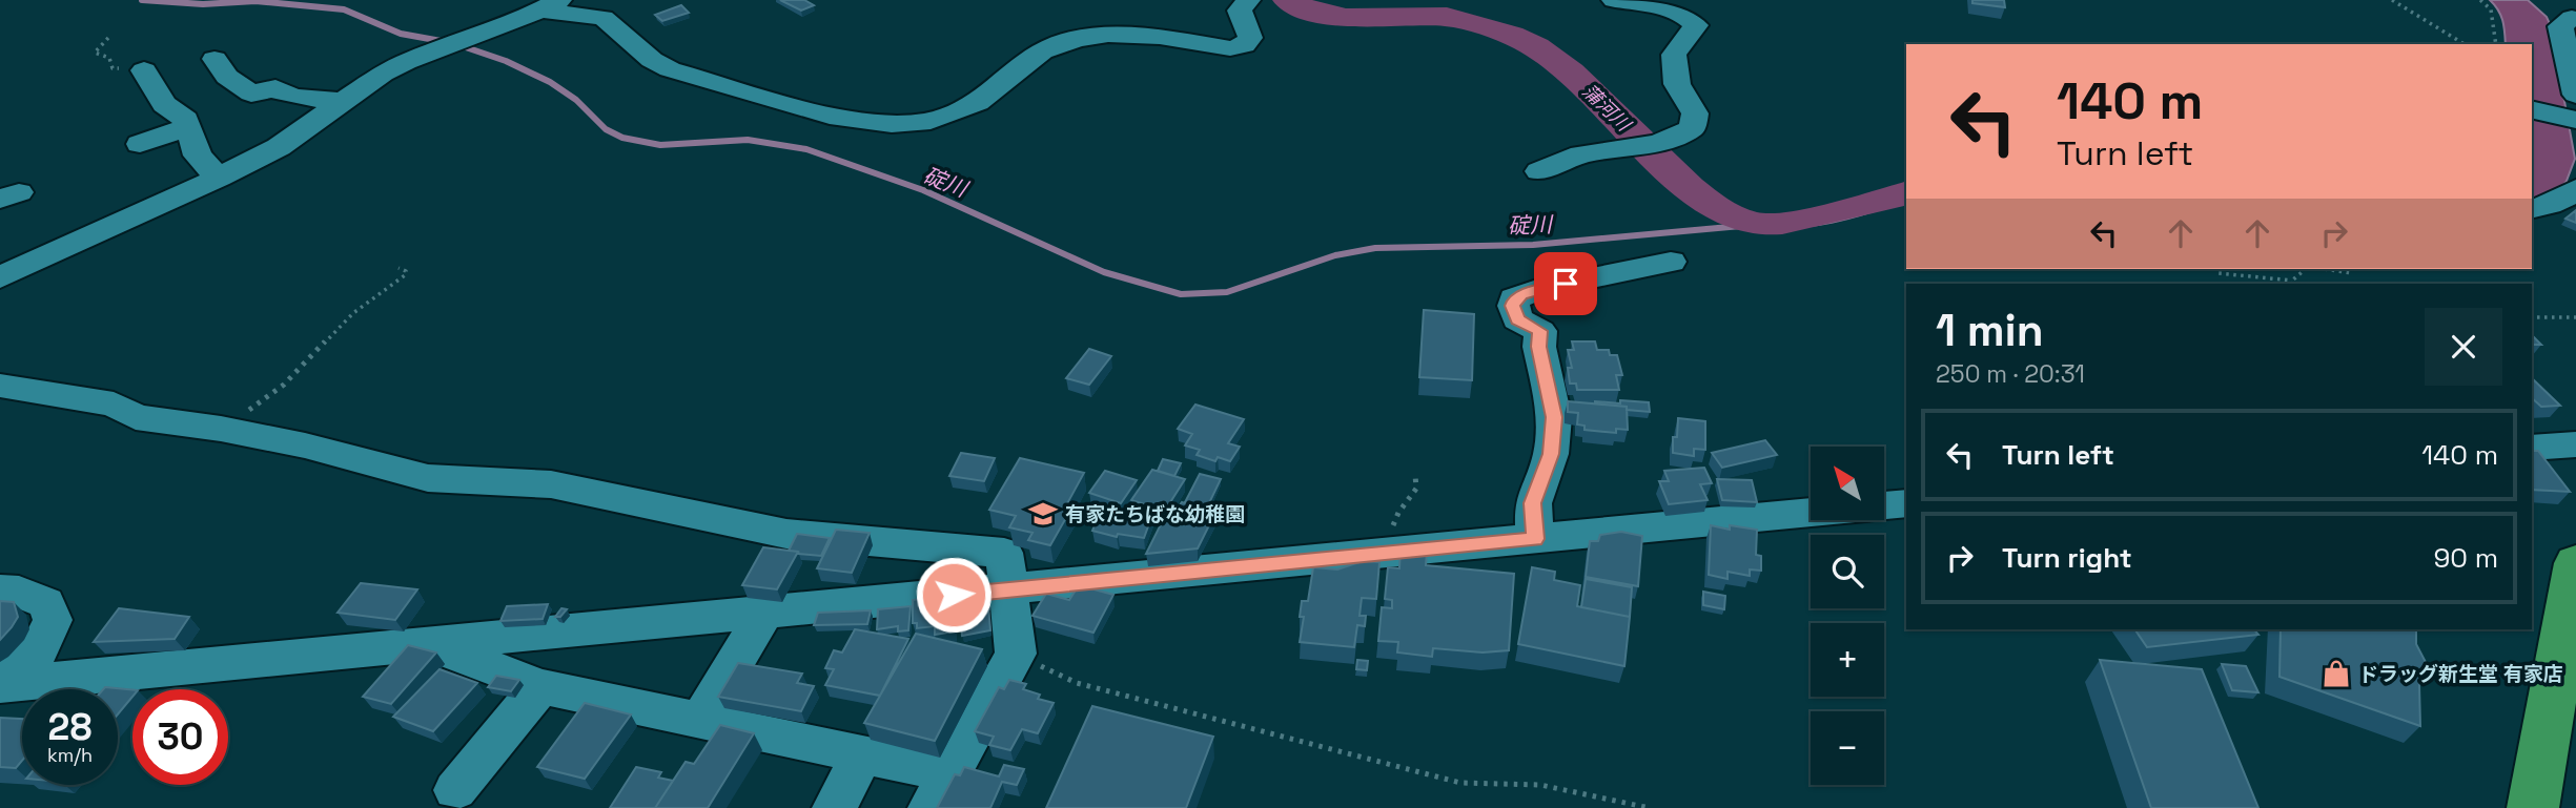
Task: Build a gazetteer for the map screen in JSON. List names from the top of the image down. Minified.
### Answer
{"water":["蒲河川","碇川"],"places":{"school or university":["有家たちばな幼稚園"],"shop":["ドラッグ新生堂 有家店"]},"north":"top left","page":{"turn":["140 m","Turn left"],"heading":["1 min","250 m · 20:31"],"list":[{"name":"Turn left","value":"140 m"},{"name":"Turn right","value":"90 m"}],"map_buttons":["+","−"],"speed":"28 km/h","limit":"30"}}
